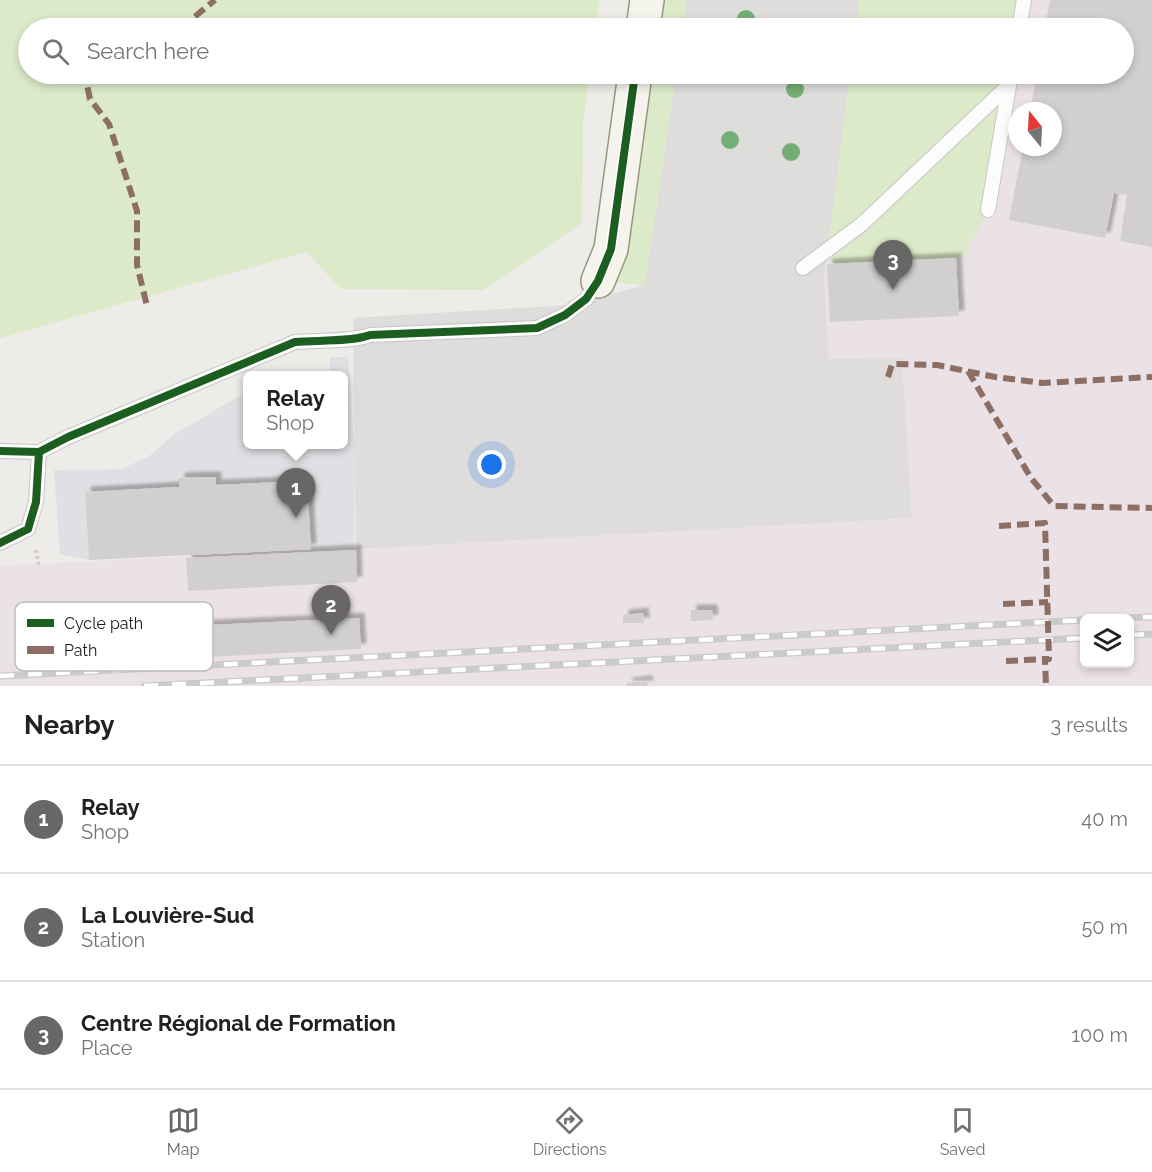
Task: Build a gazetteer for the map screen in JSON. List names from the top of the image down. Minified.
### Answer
{"legend":["Cycle path","Path"],"north":"top","page":{"search":"Search here","pins":["3","1","2"],"popup":["Relay","Shop"],"heading":["Nearby","3 results"],"list":[{"mark":"1","name":"Relay","note":"Shop","value":"40 m"},{"mark":"2","name":"La Louvière-Sud","note":"Station","value":"50 m"},{"mark":"3","name":"Centre Régional de Formation","note":"Place","value":"100 m"}],"nav":["Map","Directions","Saved"]}}
